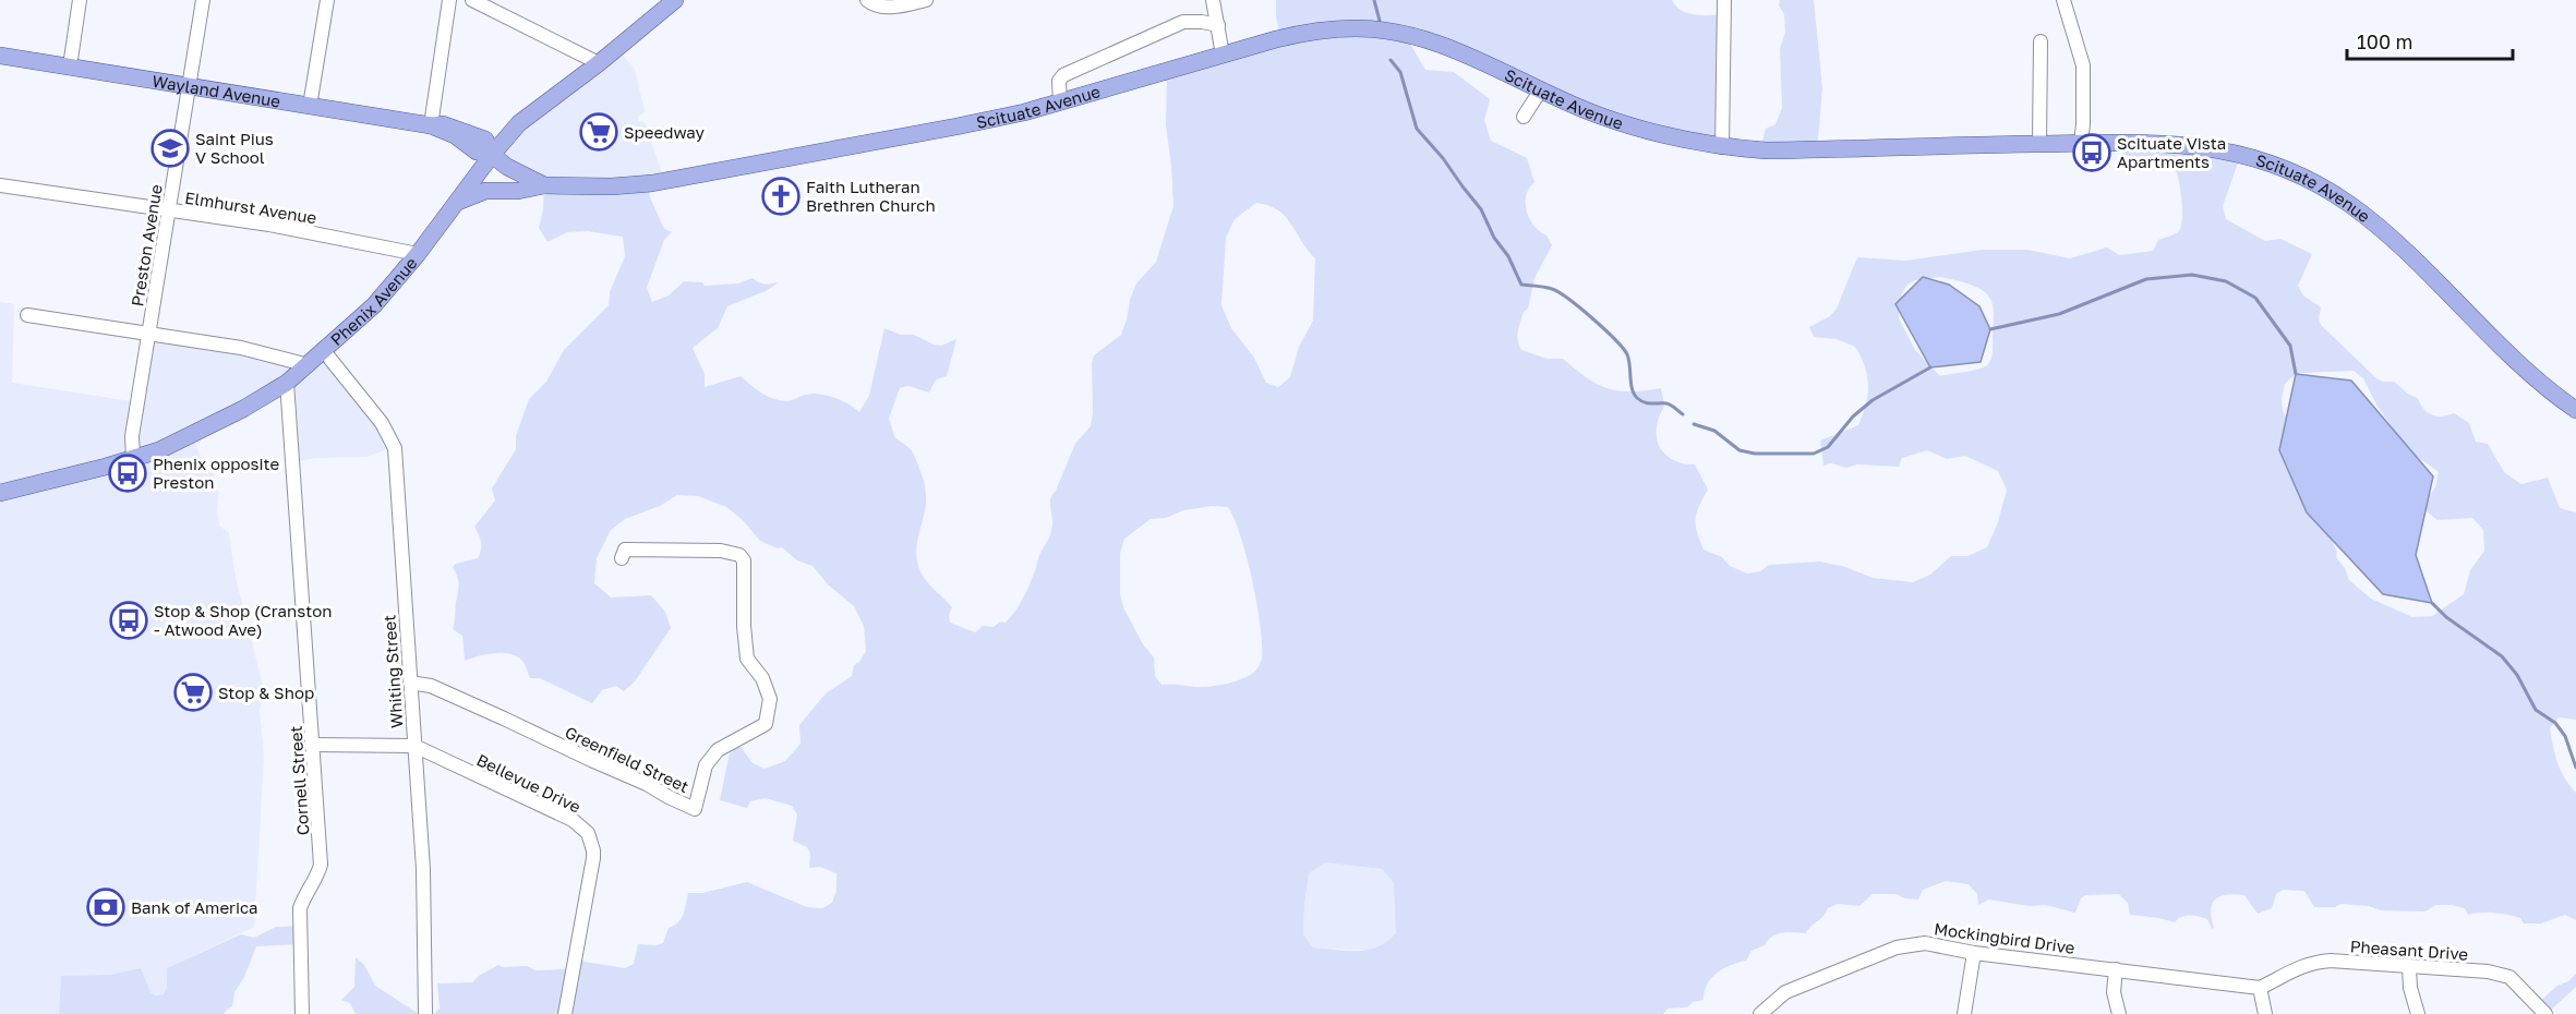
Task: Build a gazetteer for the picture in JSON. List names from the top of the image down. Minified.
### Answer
{"streets":{"main road":["Wayland Avenue","Scituate Avenue","Phenix Avenue"],"street":["Elmhurst Avenue","Preston Avenue","Whiting Street","Greenfield Street","Cornell Street","Bellevue Drive","Mockingbird Drive","Pheasant Drive"]},"crossings":[["Wayland Avenue","Scituate Avenue"],["Wayland Avenue","Preston Avenue"],["Wayland Avenue","Phenix Avenue"],["Scituate Avenue","Phenix Avenue"],["Elmhurst Avenue","Preston Avenue"],["Elmhurst Avenue","Phenix Avenue"],["Preston Avenue","Phenix Avenue"],["Phenix Avenue","Whiting Street"],["Phenix Avenue","Cornell Street"],["Whiting Street","Greenfield Street"],["Whiting Street","Bellevue Drive"],["Cornell Street","Bellevue Drive"],["Mockingbird Drive","Pheasant Drive"]],"places":{"supermarket":["Speedway","Stop & Shop"],"school or university":["Saint Pius V School"],"bus stop":["Scituate Vista Apartments","Phenix opposite Preston","Stop & Shop (Cranston - Atwood Ave)"],"church":["Faith Lutheran Brethren Church"],"bank":["Bank of America"]},"scale_bar":"100 m"}
